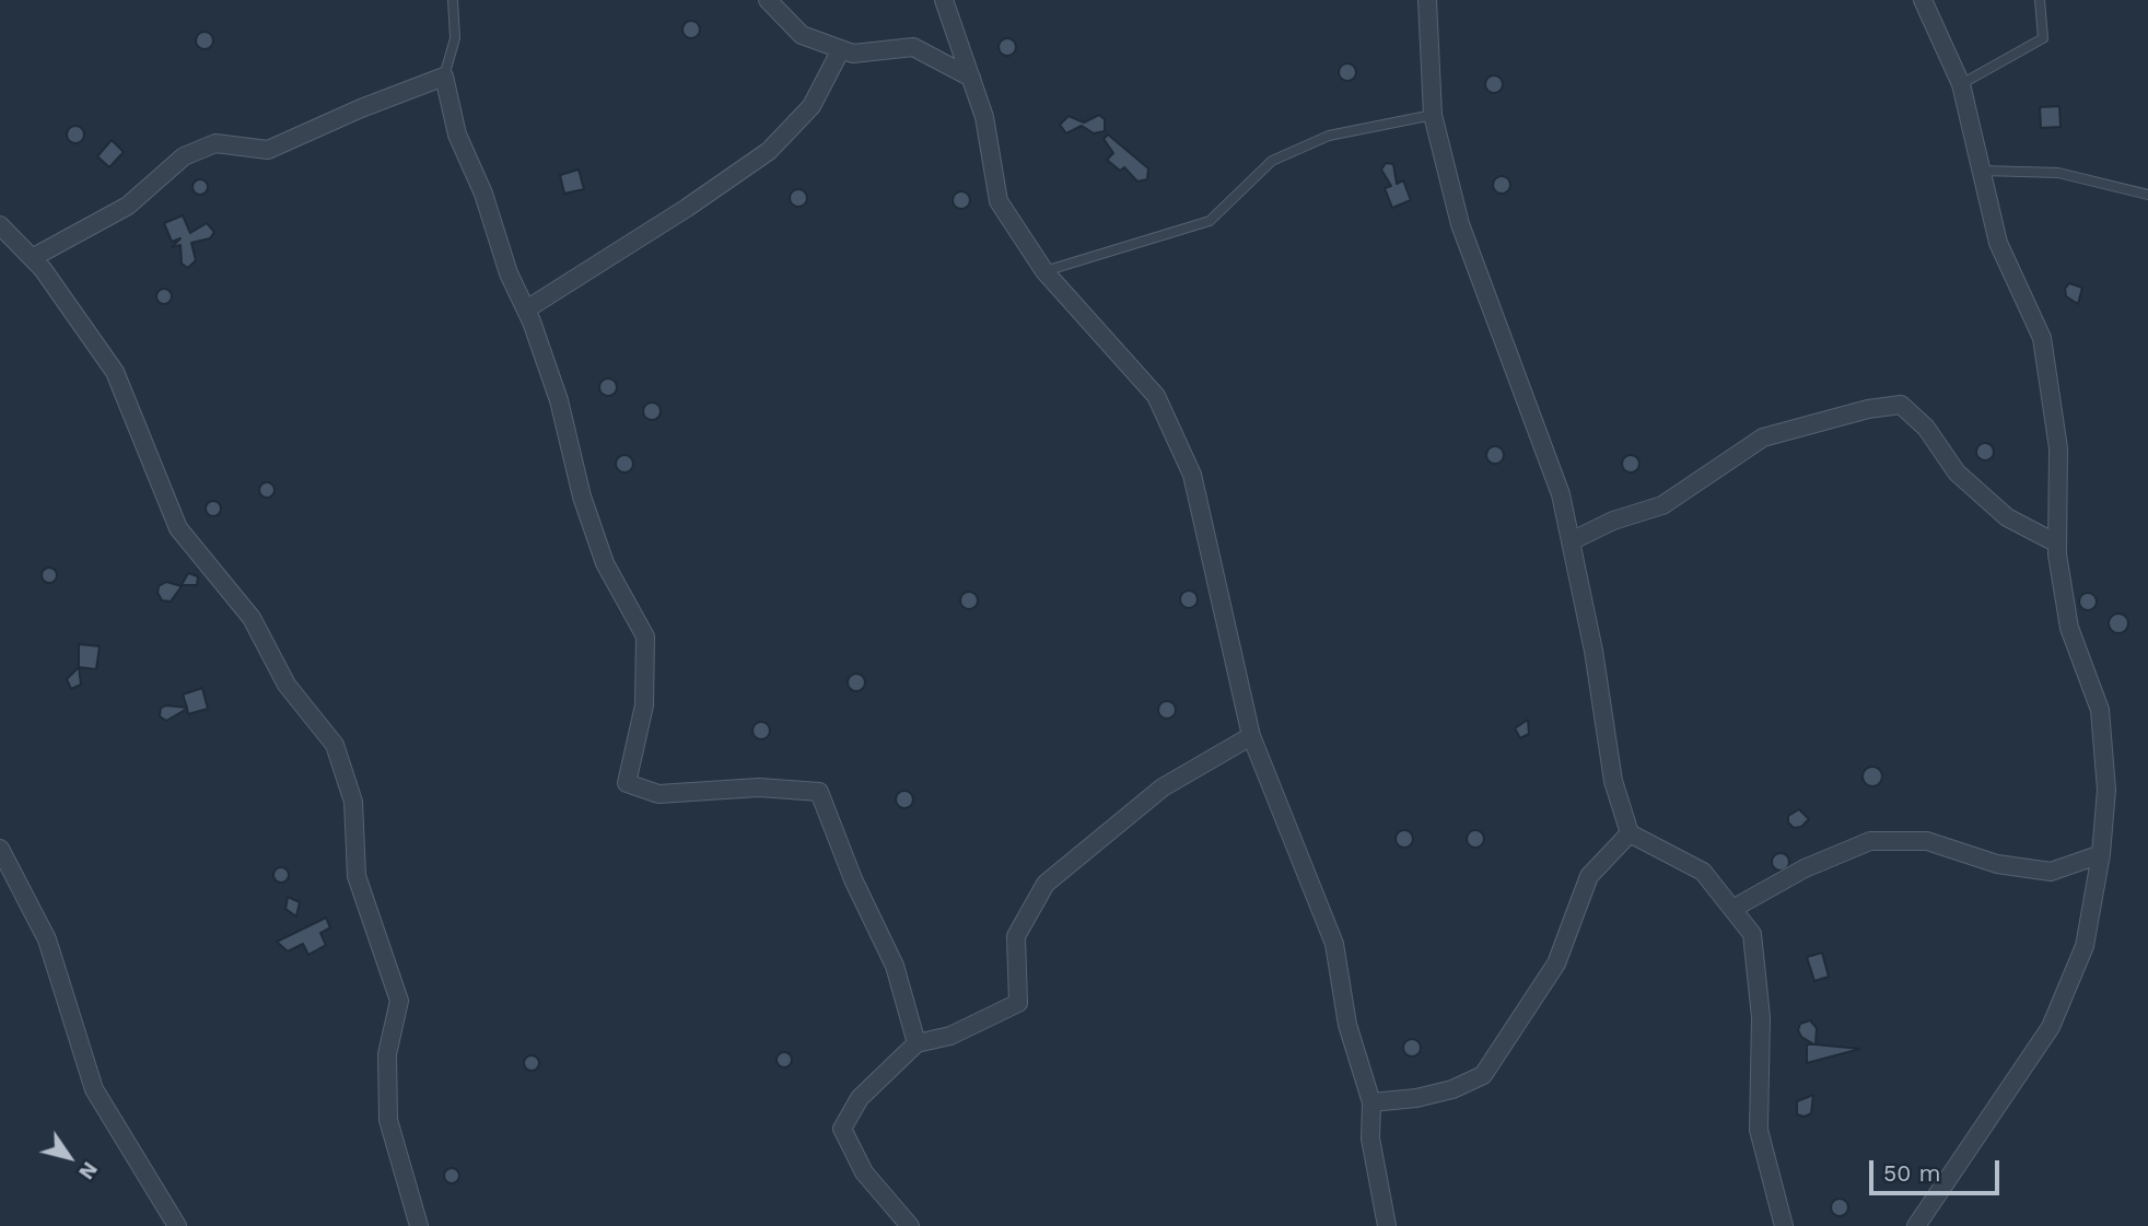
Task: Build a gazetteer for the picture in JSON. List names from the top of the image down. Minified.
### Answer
{"scale_bar":"50 m","north":"bottom right"}
